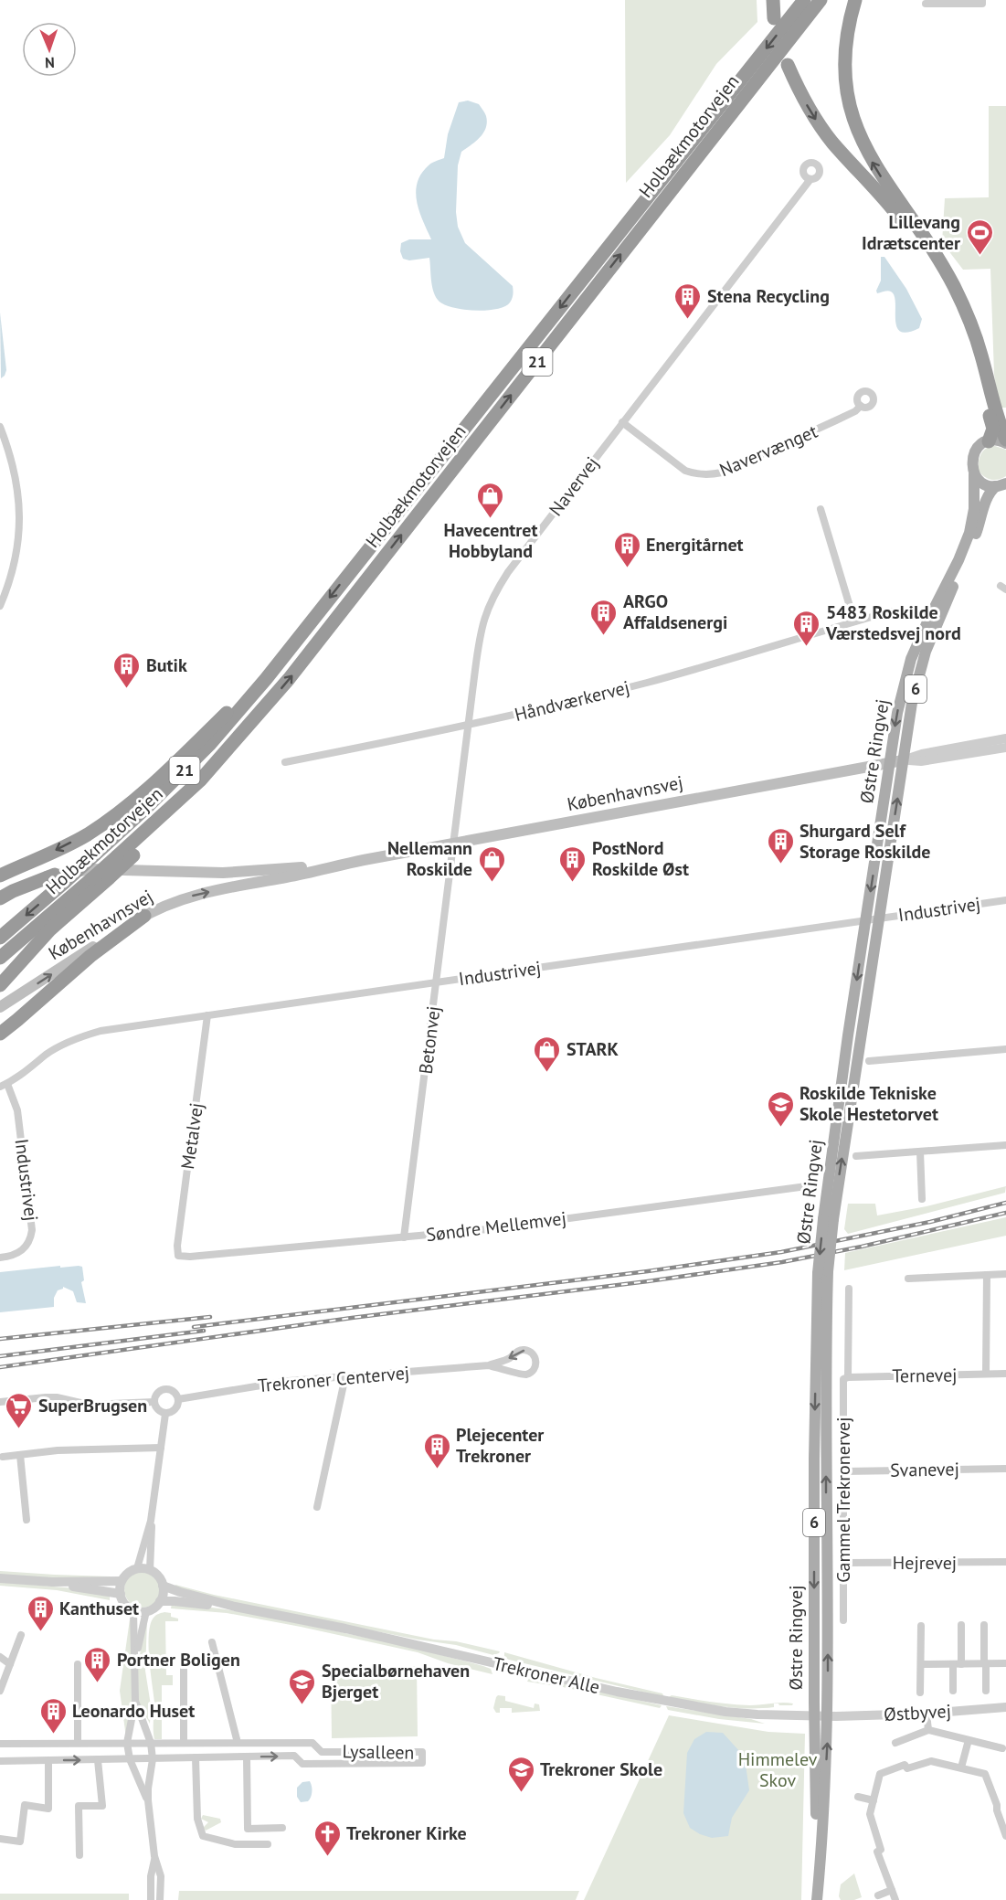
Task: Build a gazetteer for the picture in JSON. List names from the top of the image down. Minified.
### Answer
{"streets":{"highway":["Holbækmotorvejen","21"],"main road":["6","Østre Ringvej","Københavnsvej"],"street":["Navervænget","Navervej","Håndværkervej","Industrivej","Betonvej","Metalvej","Søndre Mellemvej","Ternevej","Trekroner Centervej","Svanevej","Gammel Trekronervej","Hejrevej","Trekroner Alle","Østbyvej","Lysalleen"]},"crossings":[["Holbækmotorvejen","Københavnsvej"],["Navervænget","Navervej"],["Navervej","Håndværkervej"],["Navervej","Københavnsvej"],["Navervej","Betonvej"],["6","Østre Ringvej"],["Håndværkervej","Østre Ringvej"],["Østre Ringvej","Københavnsvej"],["Østre Ringvej","Industrivej"],["Østre Ringvej","Trekroner Alle"],["Østre Ringvej","Østbyvej"],["Københavnsvej","Betonvej"],["Industrivej","Betonvej"],["Industrivej","Metalvej"],["Betonvej","Søndre Mellemvej"],["Metalvej","Søndre Mellemvej"],["Ternevej","Gammel Trekronervej"],["Svanevej","Gammel Trekronervej"],["Gammel Trekronervej","Hejrevej"],["Trekroner Alle","Østbyvej"]],"parks":["Himmelev Skov"],"places":{"sports":["Lillevang Idrætscenter"],"building":["Stena Recycling","Energitårnet","ARGO Affaldsenergi","5483 Roskilde Værstedsvej nord","Butik","Shurgard Self Storage Roskilde","PostNord Roskilde Øst","Plejecenter Trekroner","Kanthuset","Portner Boligen","Leonardo Huset"],"shop":["Havecentret Hobbyland","Nellemann Roskilde","STARK"],"school or university":["Roskilde Tekniske Skole Hestetorvet","Specialbørnehaven Bjerget","Trekroner Skole"],"supermarket":["SuperBrugsen"],"church":["Trekroner Kirke"]},"north":"bottom"}
